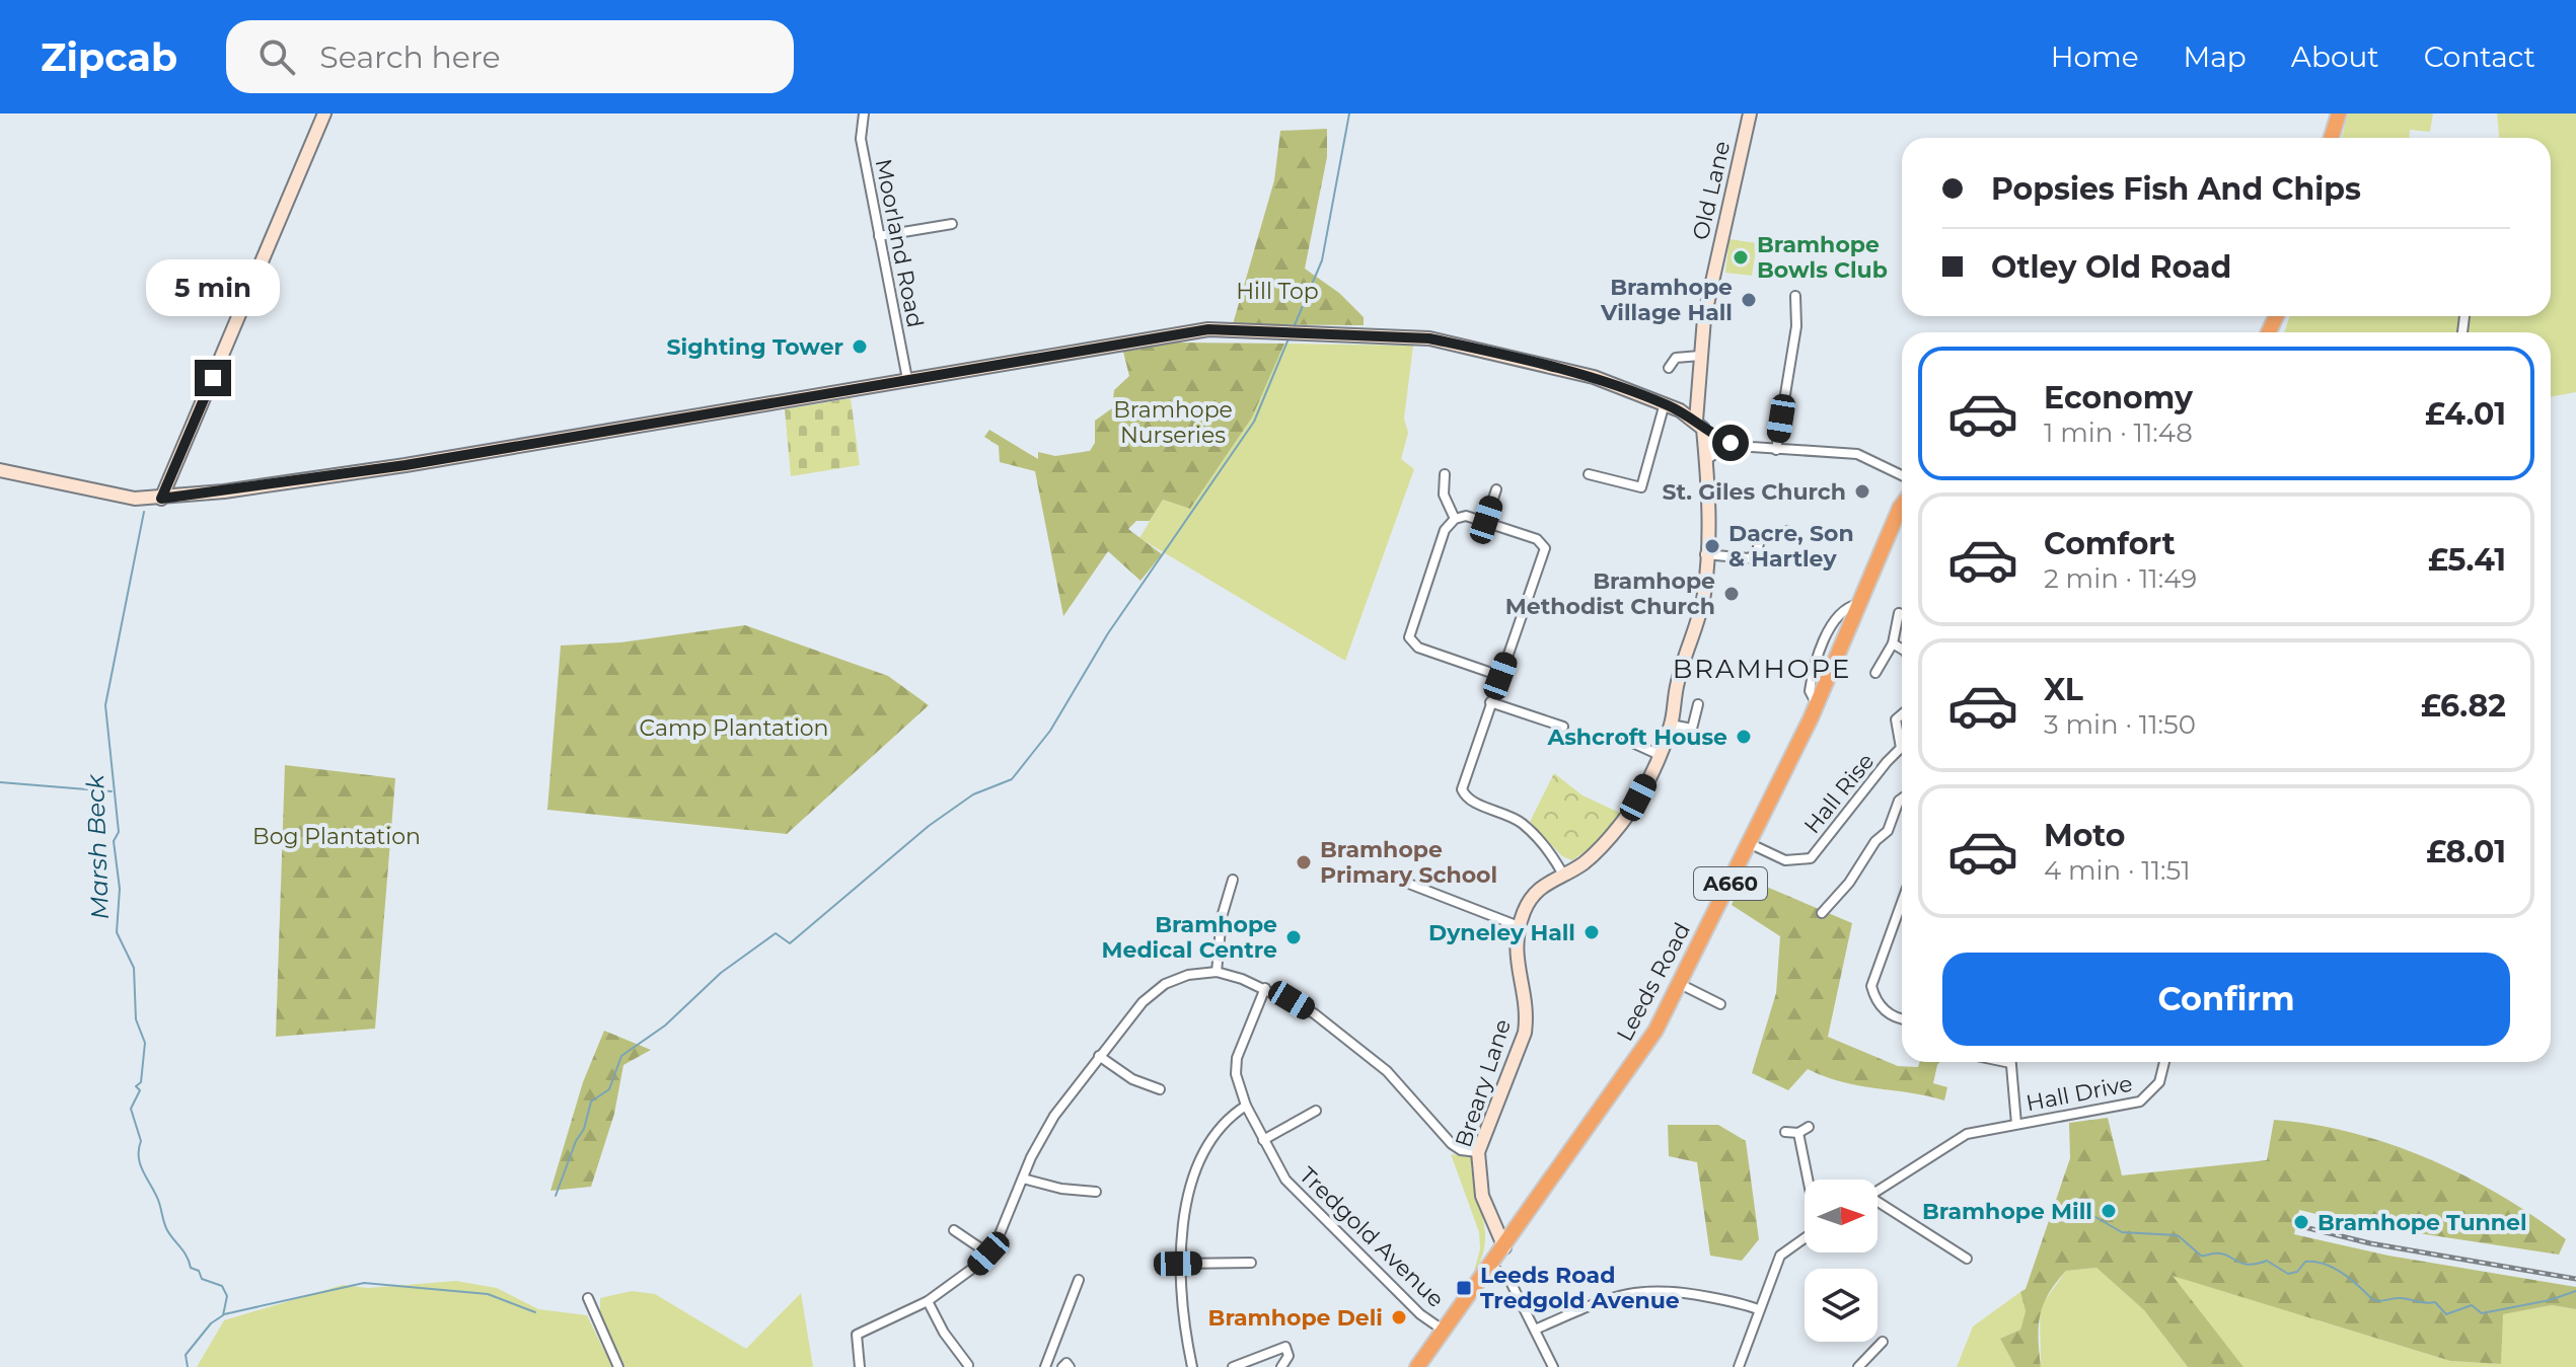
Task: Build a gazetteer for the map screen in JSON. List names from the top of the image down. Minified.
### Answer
{"streets":{"highway":["A660","Leeds Road"],"street":["Old Lane","Moorland Road","Hall Rise","Breary Lane","Hall Drive","Tredgold Avenue"]},"crossings":[["Old Lane","Breary Lane"],["Hall Rise","Leeds Road"],["Leeds Road","Breary Lane"],["Leeds Road","Tredgold Avenue"]],"districts":["BRAMHOPE"],"water":["Marsh Beck"],"parks":["Hill Top","Bramhope Nurseries","Camp Plantation","Bog Plantation"],"places":{"other":["Bramhope Bowls Club","Bramhope Village Hall","Sighting Tower","St. Giles Church","Dacre, Son & Hartley","Bramhope Methodist Church","Ashcroft House","Bramhope Primary School","Dyneley Hall","Bramhope Medical Centre","Bramhope Mill","Bramhope Tunnel","Bramhope Deli"],"transit":["Leeds Road Tredgold Avenue"]},"north":"right","page":{"header":"Zipcab","search":"Search here","nav":["Home","Map","About","Contact"],"banner":["Popsies Fish And Chips","Otley Old Road"],"bubble":"5 min","list":[{"name":"Economy","note":"1 min · 11:48","value":"£4.01"},{"name":"Comfort","note":"2 min · 11:49","value":"£5.41"},{"name":"XL","note":"3 min · 11:50","value":"£6.82"},{"name":"Moto","note":"4 min · 11:51","value":"£8.01"}],"buttons":"Confirm"}}
